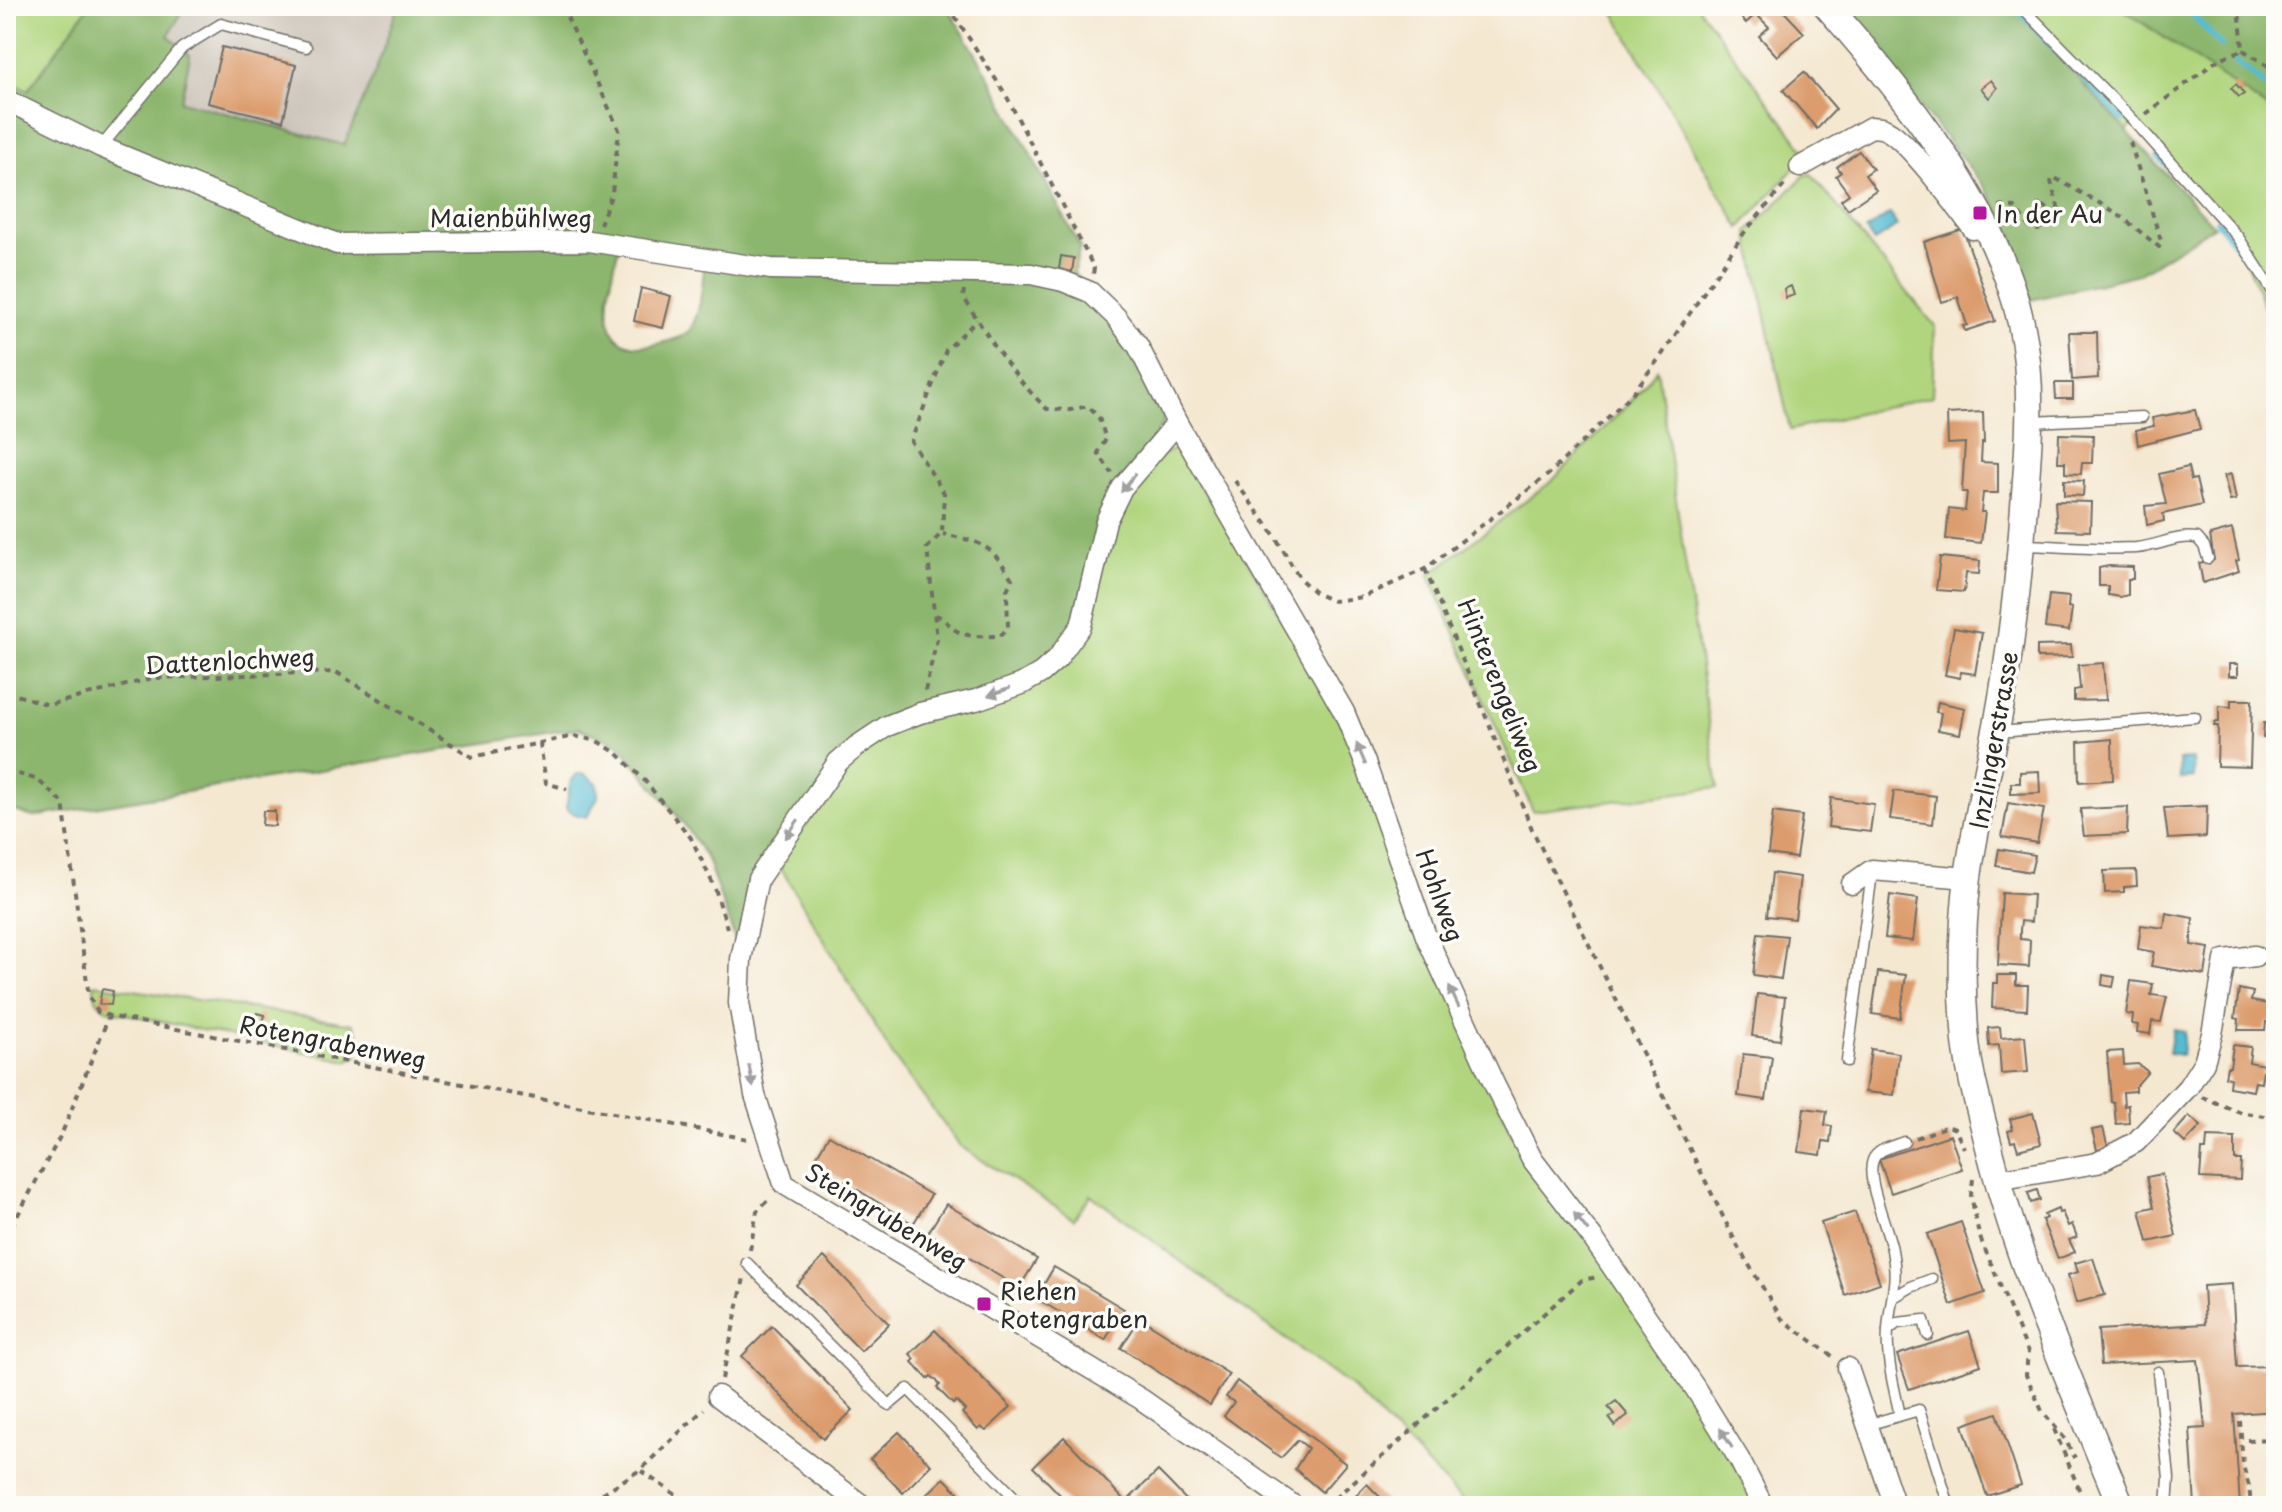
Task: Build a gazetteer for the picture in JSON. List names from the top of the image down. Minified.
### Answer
{"streets":{"street":["Maienbühlweg","Inzlingerstrasse","Hohlweg","Steingrubenweg"],"path":["Dattenlochweg","Hinterengeliweg","Rotengrabenweg"]},"crossings":[["Maienbühlweg","Hohlweg"],["Dattenlochweg","Steingrubenweg"],["Hohlweg","Steingrubenweg"],["Rotengrabenweg","Steingrubenweg"]],"one_way":["Hohlweg","Steingrubenweg"],"places":{"transit":["In der Au","Riehen Rotengraben"]}}
